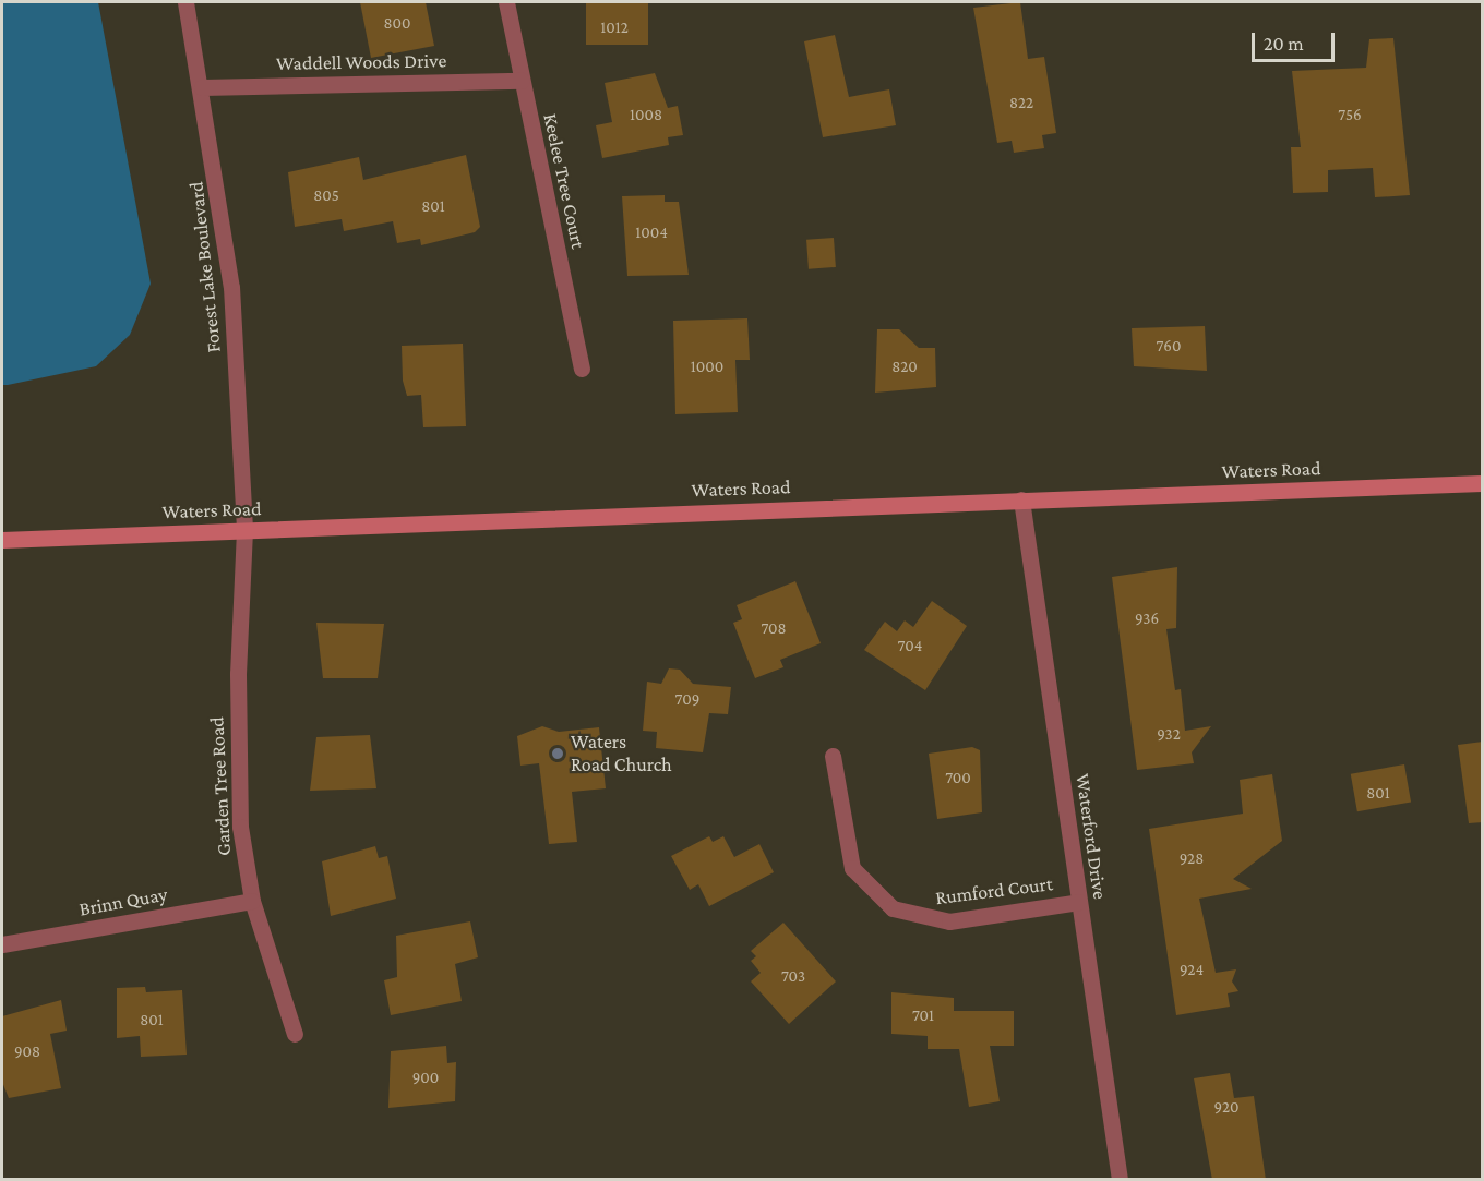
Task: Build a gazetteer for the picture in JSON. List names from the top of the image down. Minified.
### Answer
{"streets":{"street":["Waddell Woods Drive","Keelee Tree Court","Forest Lake Boulevard","Waters Road","Garden Tree Road","Waterford Drive","Rumford Court","Brinn Quay"]},"crossings":[["Waddell Woods Drive","Keelee Tree Court"],["Waddell Woods Drive","Forest Lake Boulevard"],["Forest Lake Boulevard","Waters Road"],["Forest Lake Boulevard","Garden Tree Road"],["Waters Road","Garden Tree Road"],["Waters Road","Waterford Drive"],["Garden Tree Road","Brinn Quay"],["Waterford Drive","Rumford Court"]],"places":["Waters Road Church"],"house_numbers":["800","1012","822","1008","756","805","801","1004","760","1000","820","936","708","704","709","932","700","801","928","924","703","701","801","908","900","920"],"scale_bar":"20 m"}
